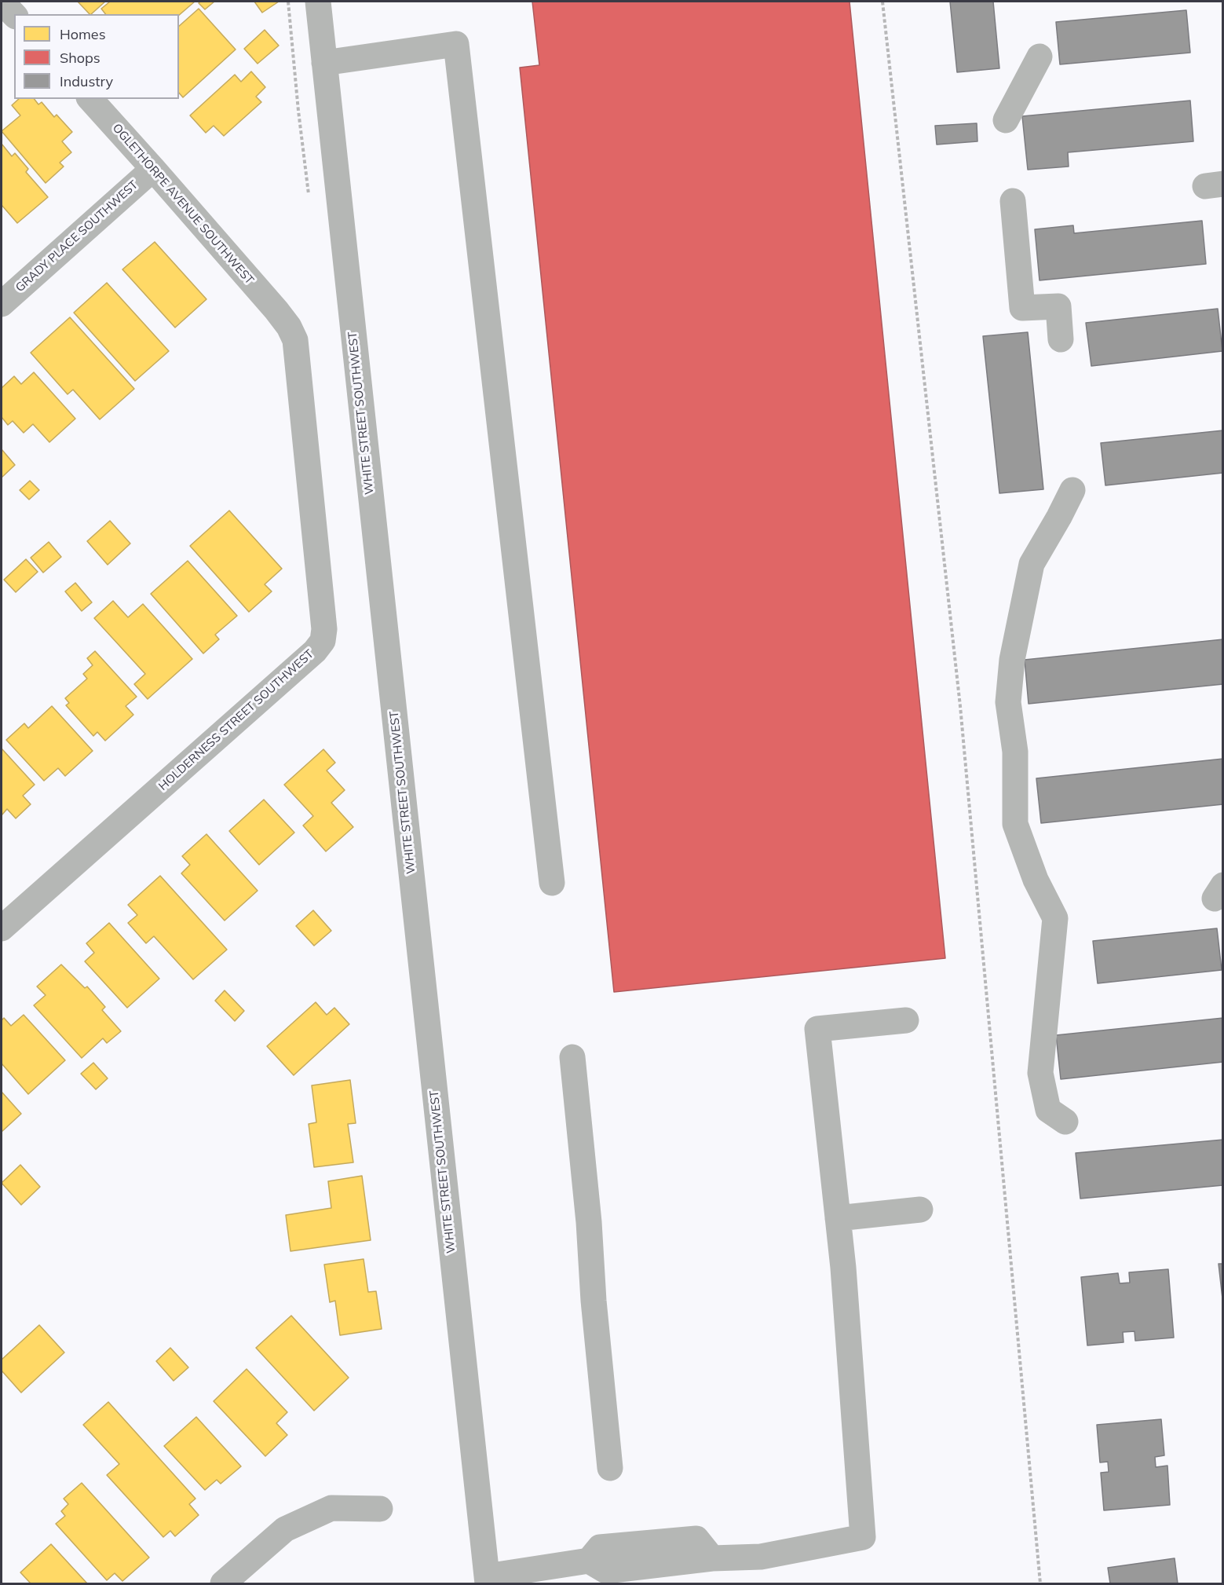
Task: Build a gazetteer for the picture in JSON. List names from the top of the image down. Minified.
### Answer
{"streets":{"street":["OGLETHORPE AVENUE SOUTHWEST","GRADY PLACE SOUTHWEST","WHITE STREET SOUTHWEST","HOLDERNESS STREET SOUTHWEST"]},"crossings":[["OGLETHORPE AVENUE SOUTHWEST","GRADY PLACE SOUTHWEST"],["OGLETHORPE AVENUE SOUTHWEST","HOLDERNESS STREET SOUTHWEST"]],"legend":["Homes","Shops","Industry"]}
